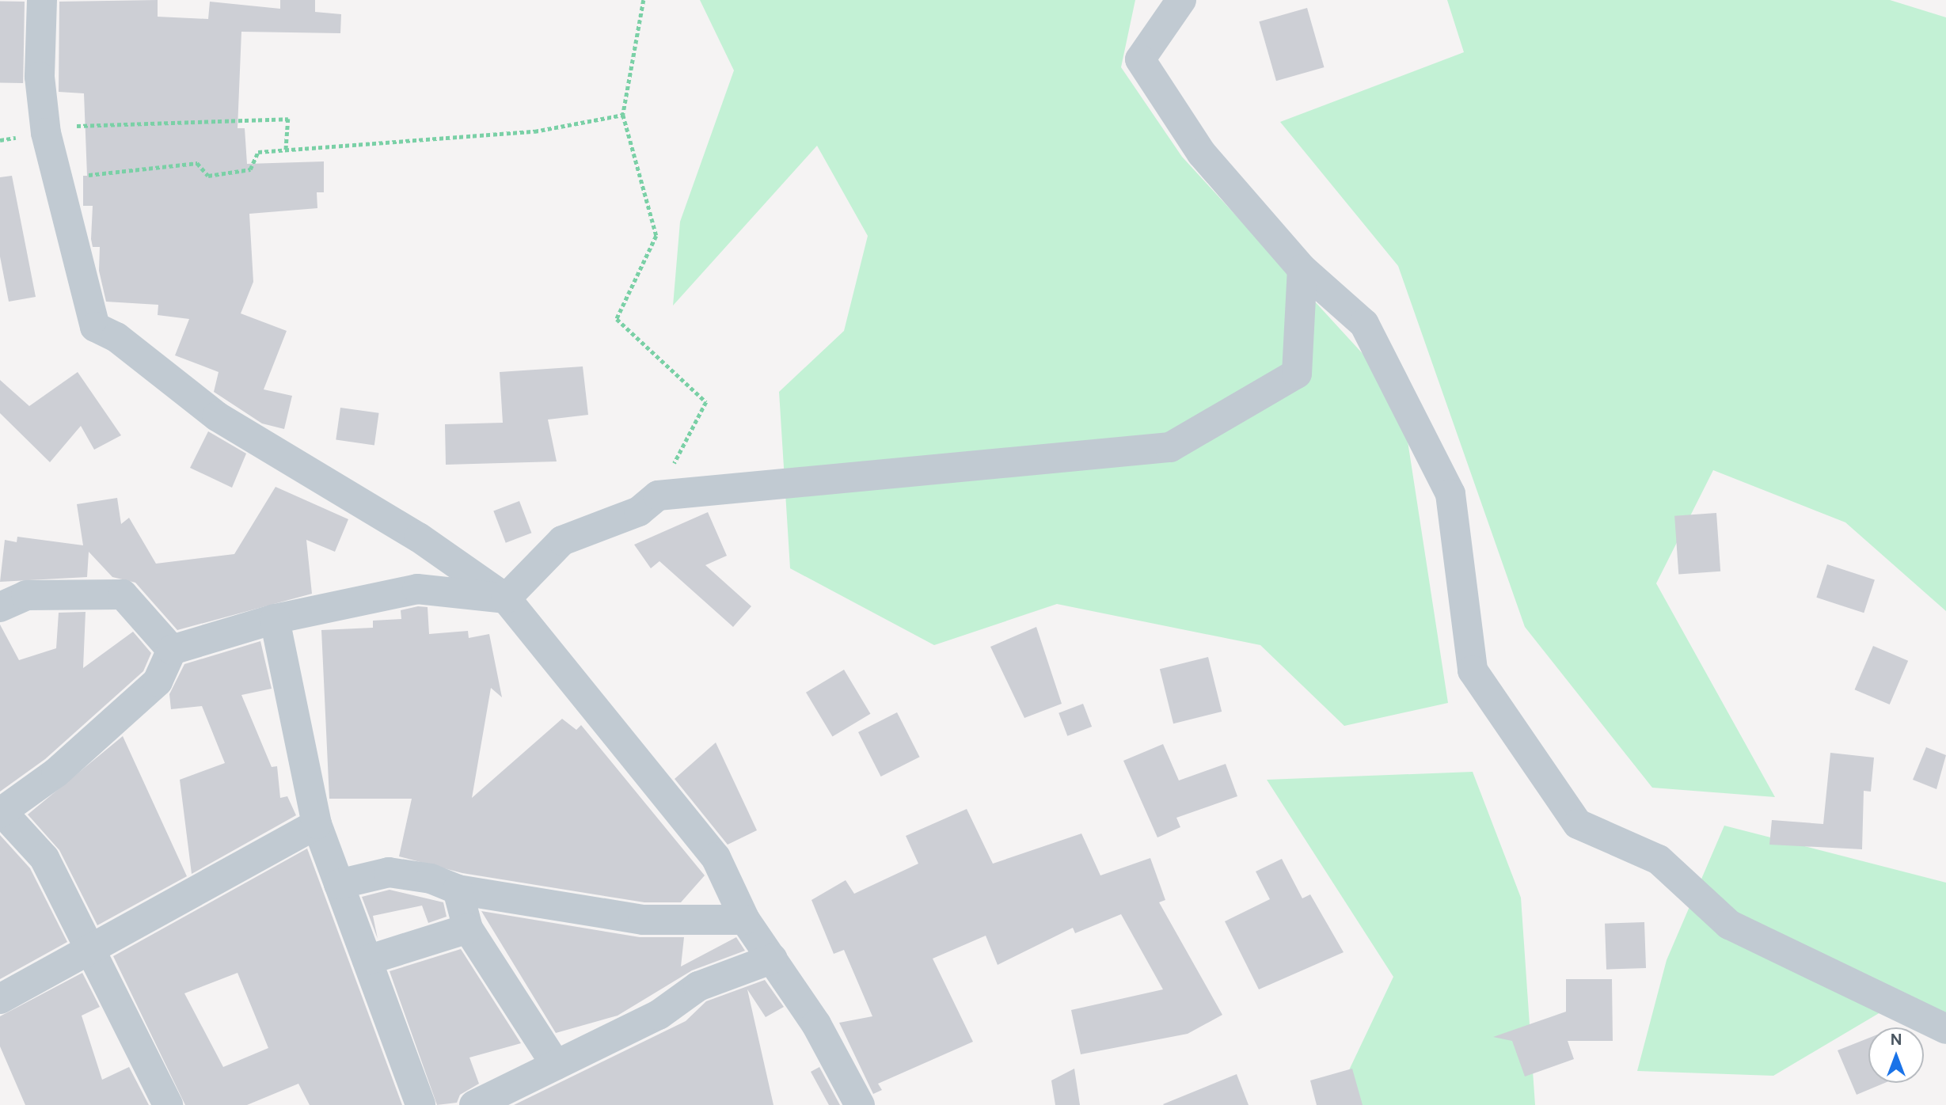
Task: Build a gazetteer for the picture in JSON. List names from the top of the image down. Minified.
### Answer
{"north":"top"}
